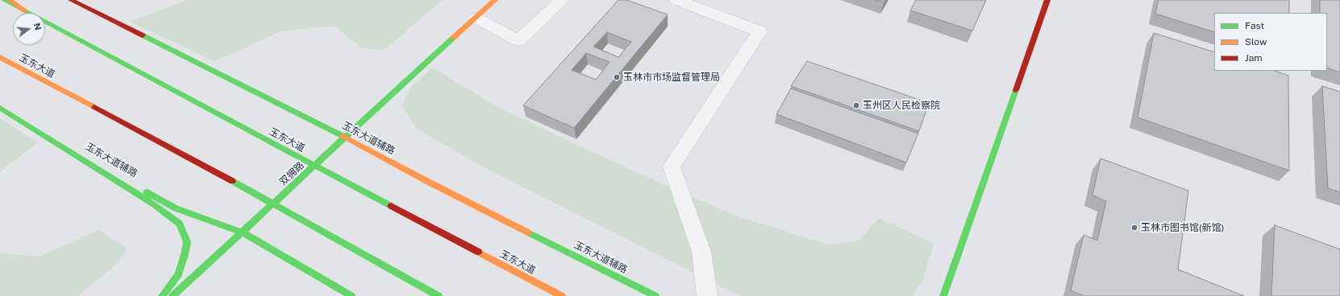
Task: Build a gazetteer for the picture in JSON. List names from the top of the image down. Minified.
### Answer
{"streets":{"main road":["玉东大道","玉东大道辅路","双拥路"]},"crossings":[["玉东大道","双拥路"],["玉东大道辅路","双拥路"]],"places":["玉林市市场监督管理局","玉州区人民检察院","玉林市图书馆(新馆)"],"legend":["Fast","Slow","Jam"],"north":"right"}
